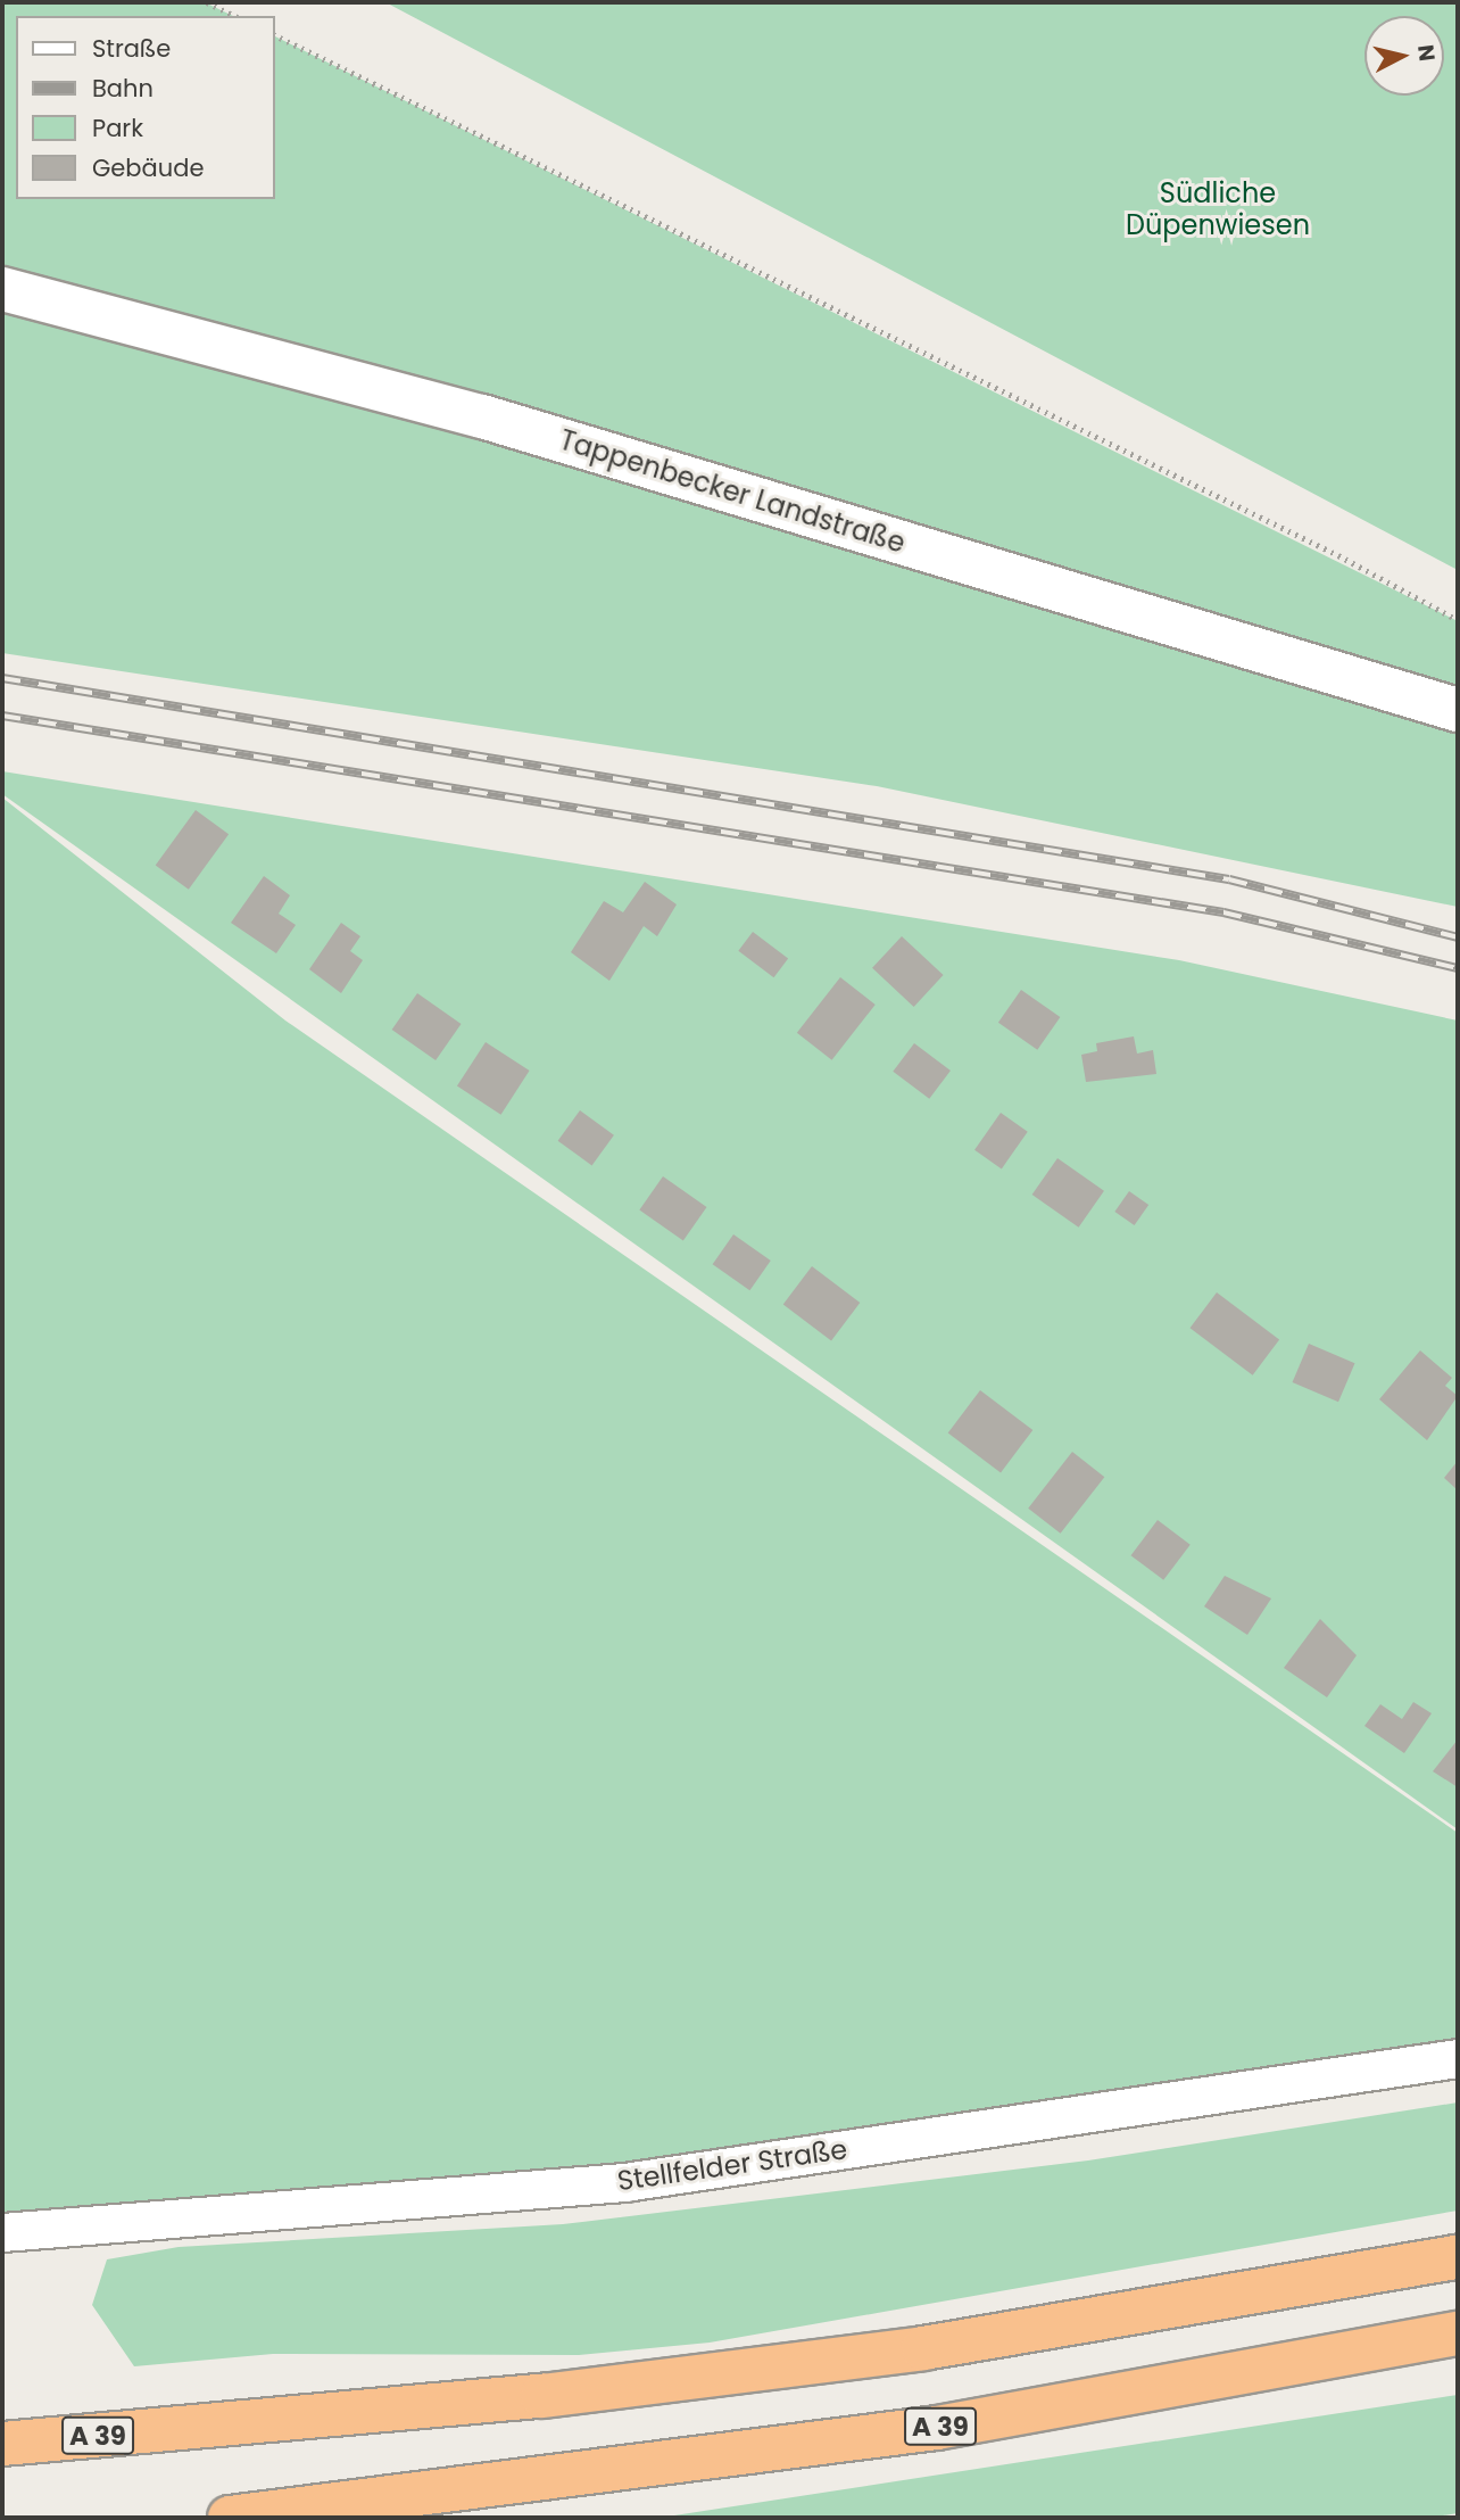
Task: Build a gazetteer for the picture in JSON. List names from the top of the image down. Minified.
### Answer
{"streets":{"highway":["A 39"],"street":["Tappenbecker Landstraße","Stellfelder Straße"]},"parks":["Südliche Düpenwiesen"],"legend":["Straße","Bahn","Park","Gebäude"],"north":"right"}
